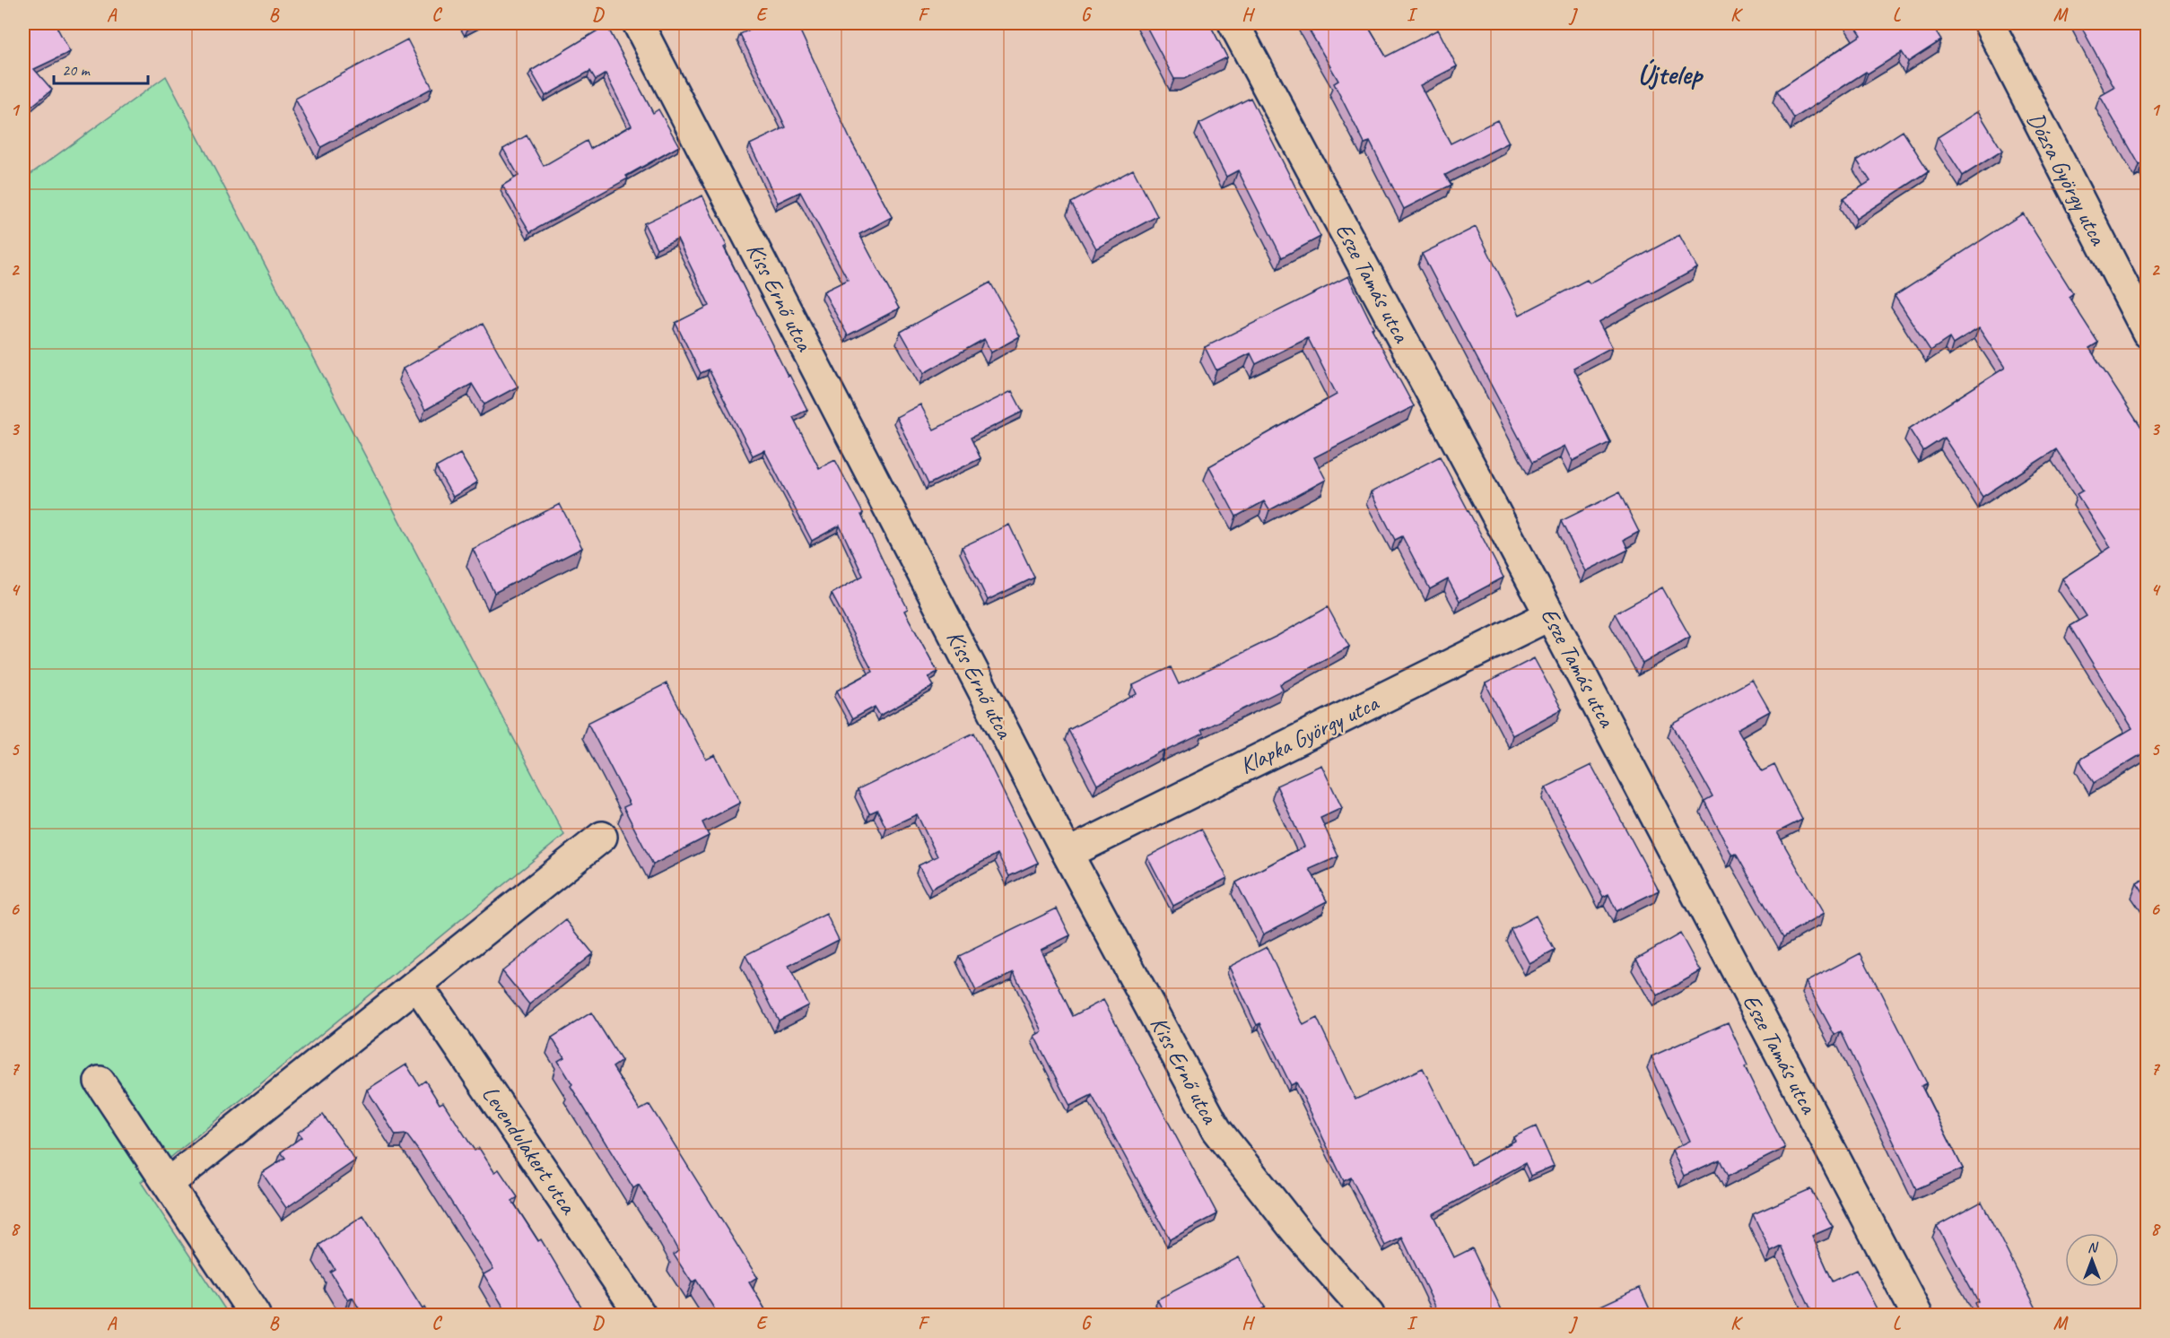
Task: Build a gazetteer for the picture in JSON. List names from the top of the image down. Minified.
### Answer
{"streets":{"street":["Dózsa György utca","Esze Tamás utca","Kiss Ernő utca","Klapka György utca","Levendulakert utca"]},"crossings":[["Esze Tamás utca","Klapka György utca"],["Kiss Ernő utca","Klapka György utca"]],"districts":["Újtelep"],"scale_bar":"20 m","north":"top","grid":{"columns":["A","B","C","D","E","F","G","H","I","J","K","L","M"],"rows":["1","2","3","4","5","6","7","8"]}}
